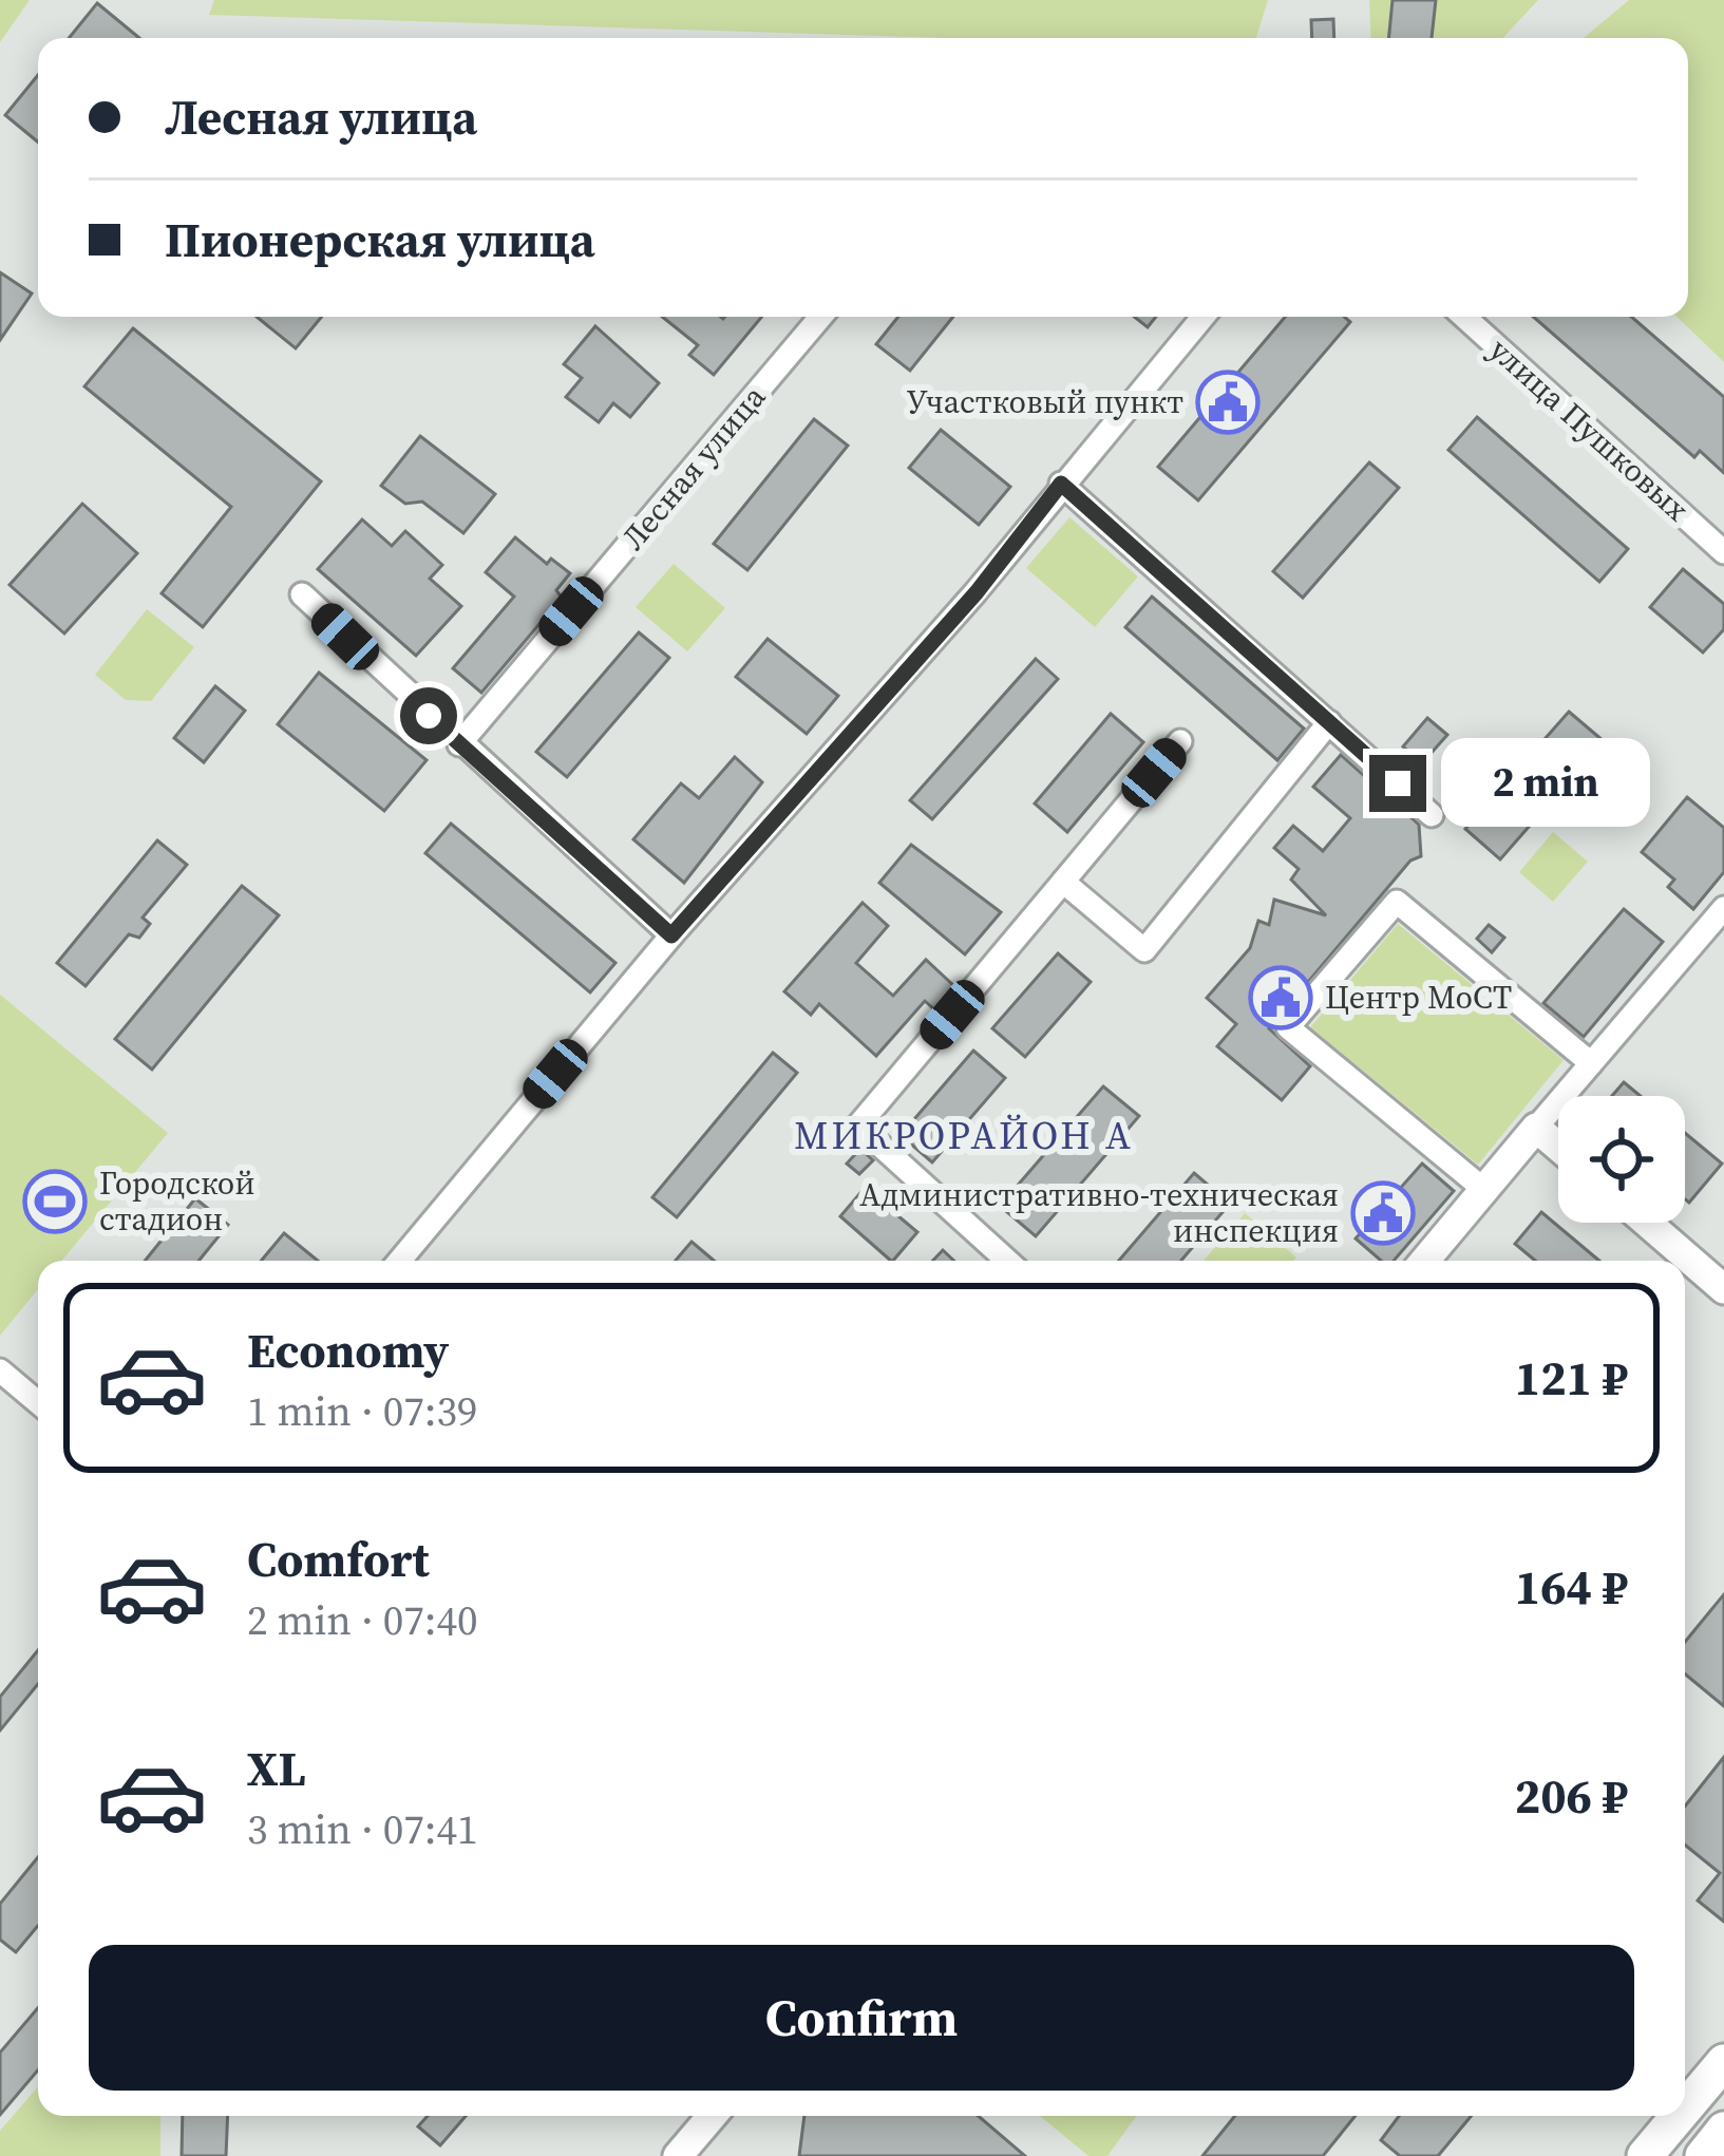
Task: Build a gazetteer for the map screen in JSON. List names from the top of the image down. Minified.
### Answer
{"streets":{"street":["улица Пушковых","Лесная улица"]},"districts":["МИКРОРАЙОН А"],"places":{"public building":["Участковый пункт","Центр МоСТ","Административно-техническая инспекция"],"sports":["Городской стадион"]},"page":{"banner":["Лесная улица","Пионерская улица"],"bubble":"2 min","list":[{"name":"Economy","note":"1 min · 07:39","value":"121 ₽"},{"name":"Comfort","note":"2 min · 07:40","value":"164 ₽"},{"name":"XL","note":"3 min · 07:41","value":"206 ₽"}],"buttons":"Confirm"}}
